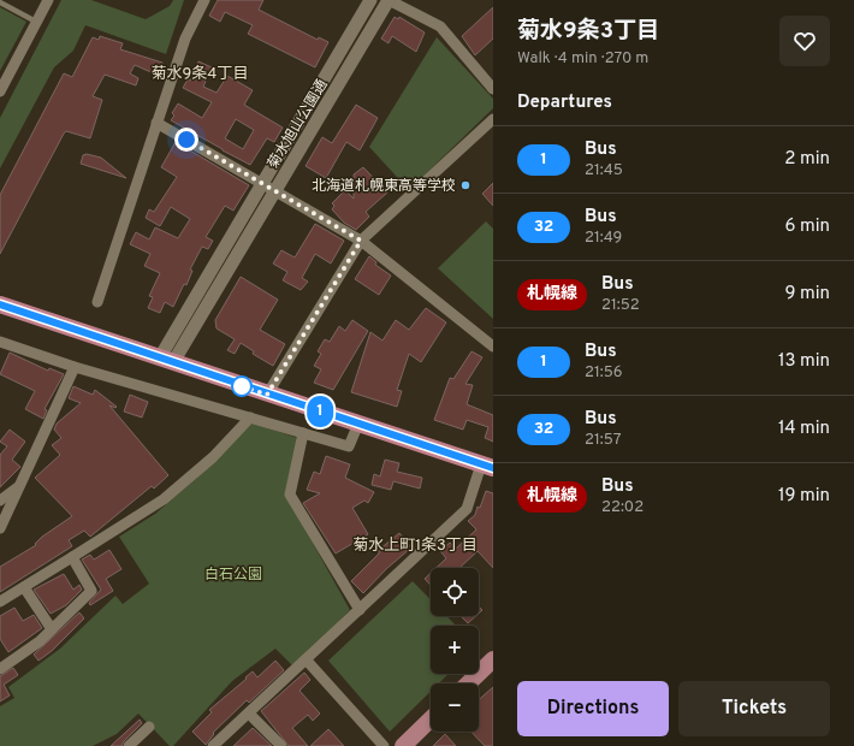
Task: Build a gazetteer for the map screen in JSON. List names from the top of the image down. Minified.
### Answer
{"streets":{"street":["菊水旭山公園通"]},"districts":["菊水9条4丁目","菊水上町1条3丁目"],"parks":["白石公園"],"places":["北海道札幌東高等学校"],"lines":["bus line 1"],"page":{"on_map":"1","heading":[["菊水9条3丁目","Walk · 4 min · 270 m"],"Departures"],"list":[{"mark":"1","name":"Bus","note":"21:45","value":"2 min"},{"mark":"32","name":"Bus","note":"21:49","value":"6 min"},{"mark":"札幌線","name":"Bus","note":"21:52","value":"9 min"},{"mark":"1","name":"Bus","note":"21:56","value":"13 min"},{"mark":"32","name":"Bus","note":"21:57","value":"14 min"},{"mark":"札幌線","name":"Bus","note":"22:02","value":"19 min"}],"map_buttons":["+","−"],"buttons":["Directions","Tickets"]}}
